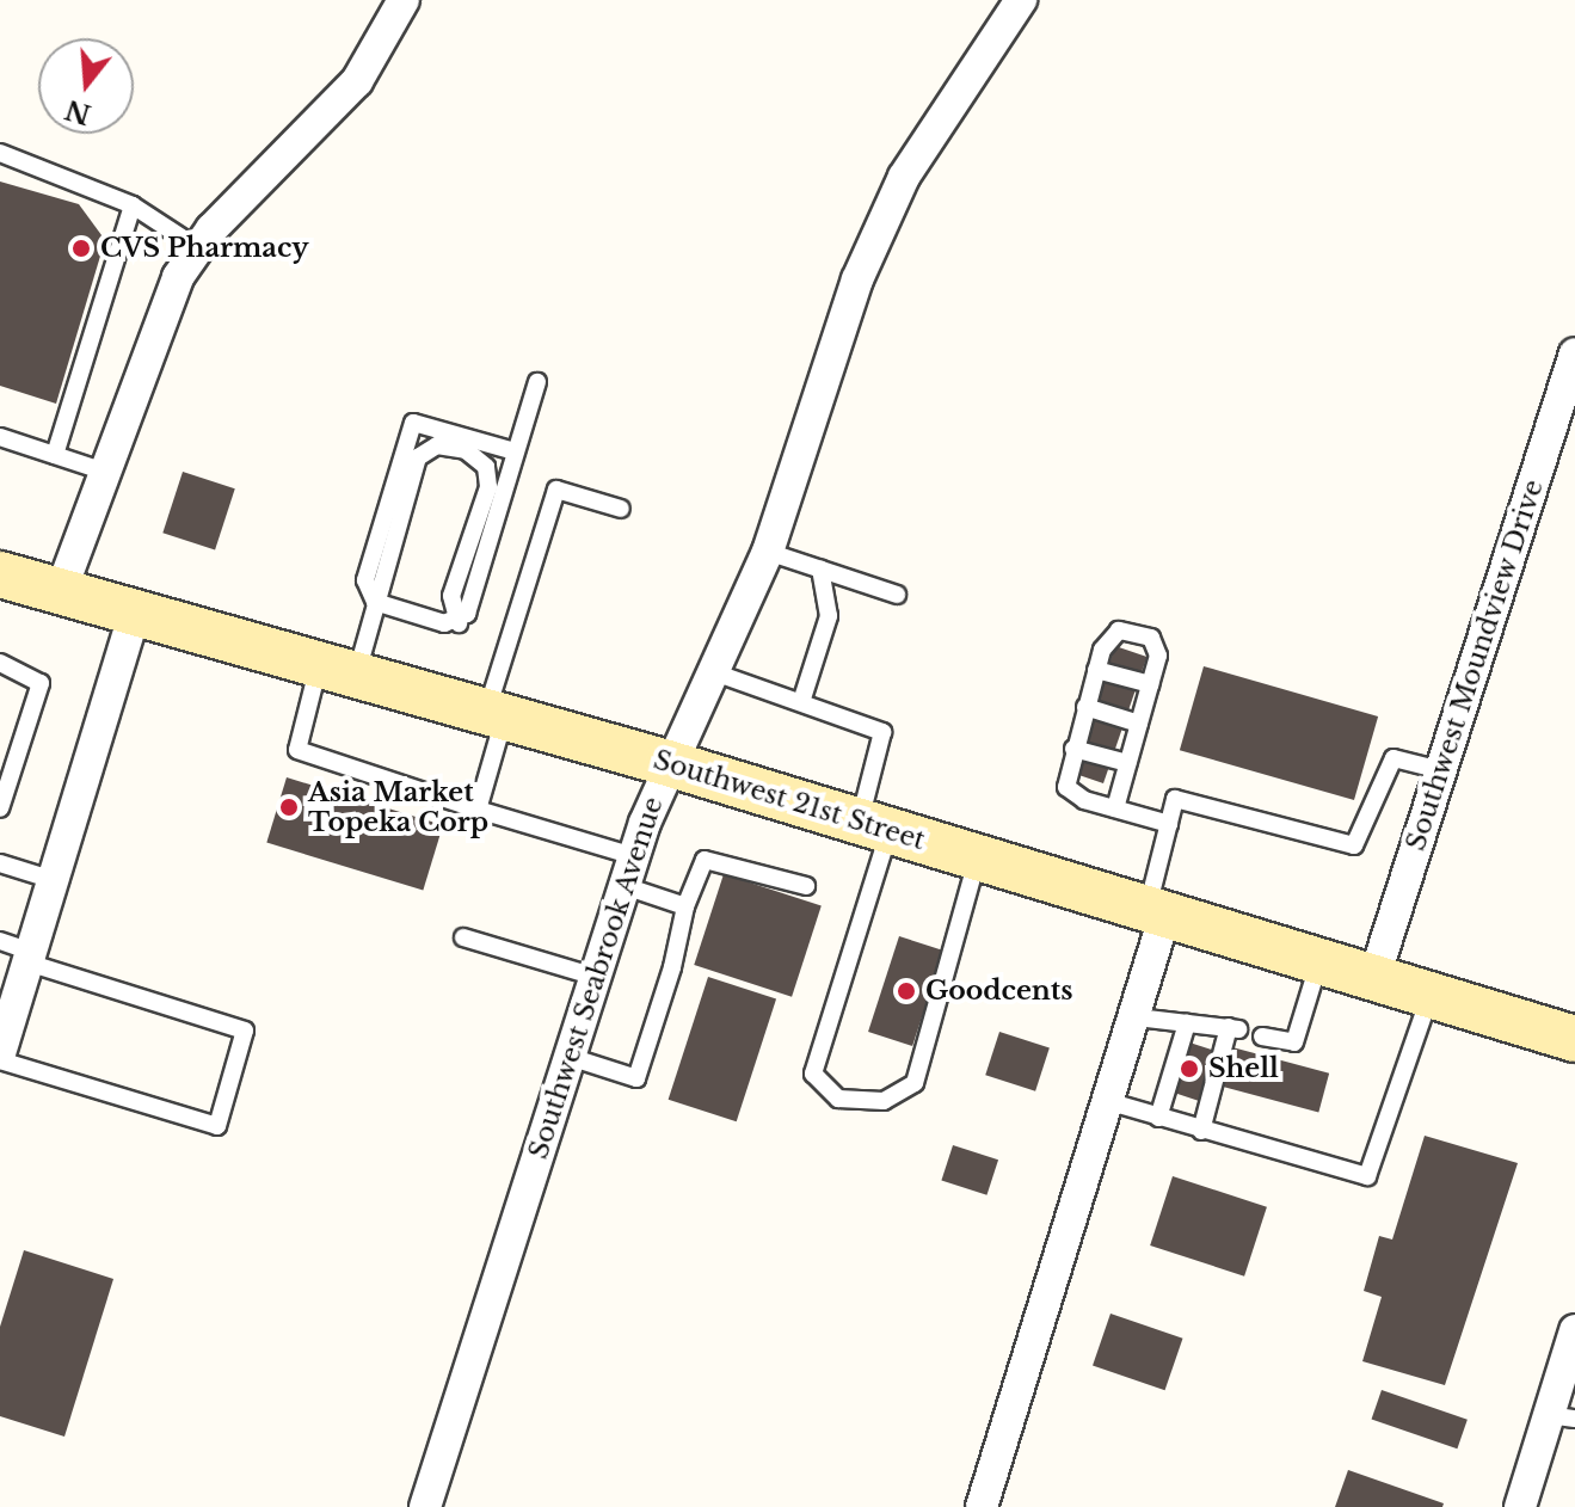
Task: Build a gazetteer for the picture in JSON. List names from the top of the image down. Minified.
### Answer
{"streets":{"main road":["Southwest 21st Street"],"street":["Southwest Moundview Drive","Southwest Seabrook Avenue"]},"crossings":[["Southwest Moundview Drive","Southwest 21st Street"],["Southwest 21st Street","Southwest Seabrook Avenue"]],"places":["CVS Pharmacy","Asia Market Topeka Corp","Goodcents","Shell"],"north":"bottom"}
